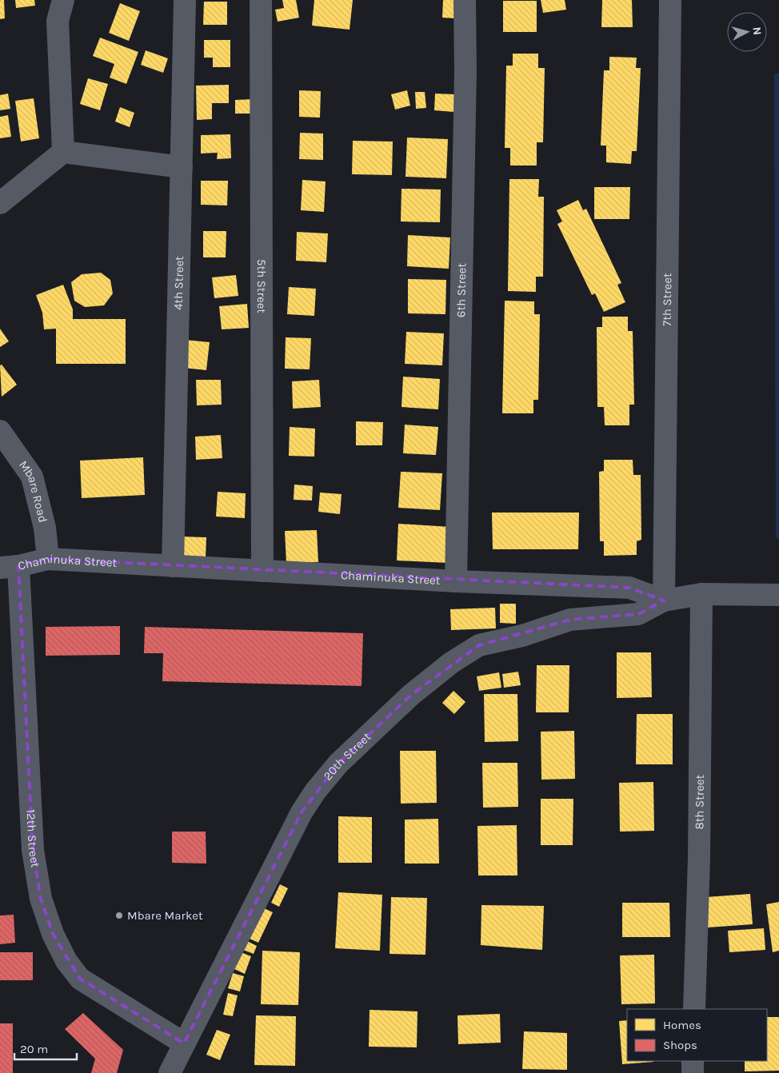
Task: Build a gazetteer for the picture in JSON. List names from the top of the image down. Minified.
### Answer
{"streets":{"street":["4th Street","5th Street","6th Street","7th Street","Mbare Road","Chaminuka Street","20th Street","8th Street","12th Street"]},"crossings":[["4th Street","Chaminuka Street"],["5th Street","Chaminuka Street"],["6th Street","Chaminuka Street"],["7th Street","Chaminuka Street"],["7th Street","20th Street"],["Mbare Road","Chaminuka Street"],["Chaminuka Street","20th Street"],["Chaminuka Street","12th Street"],["20th Street","12th Street"]],"places":["Mbare Market"],"legend":["Homes","Shops"],"scale_bar":"20 m","north":"right"}
